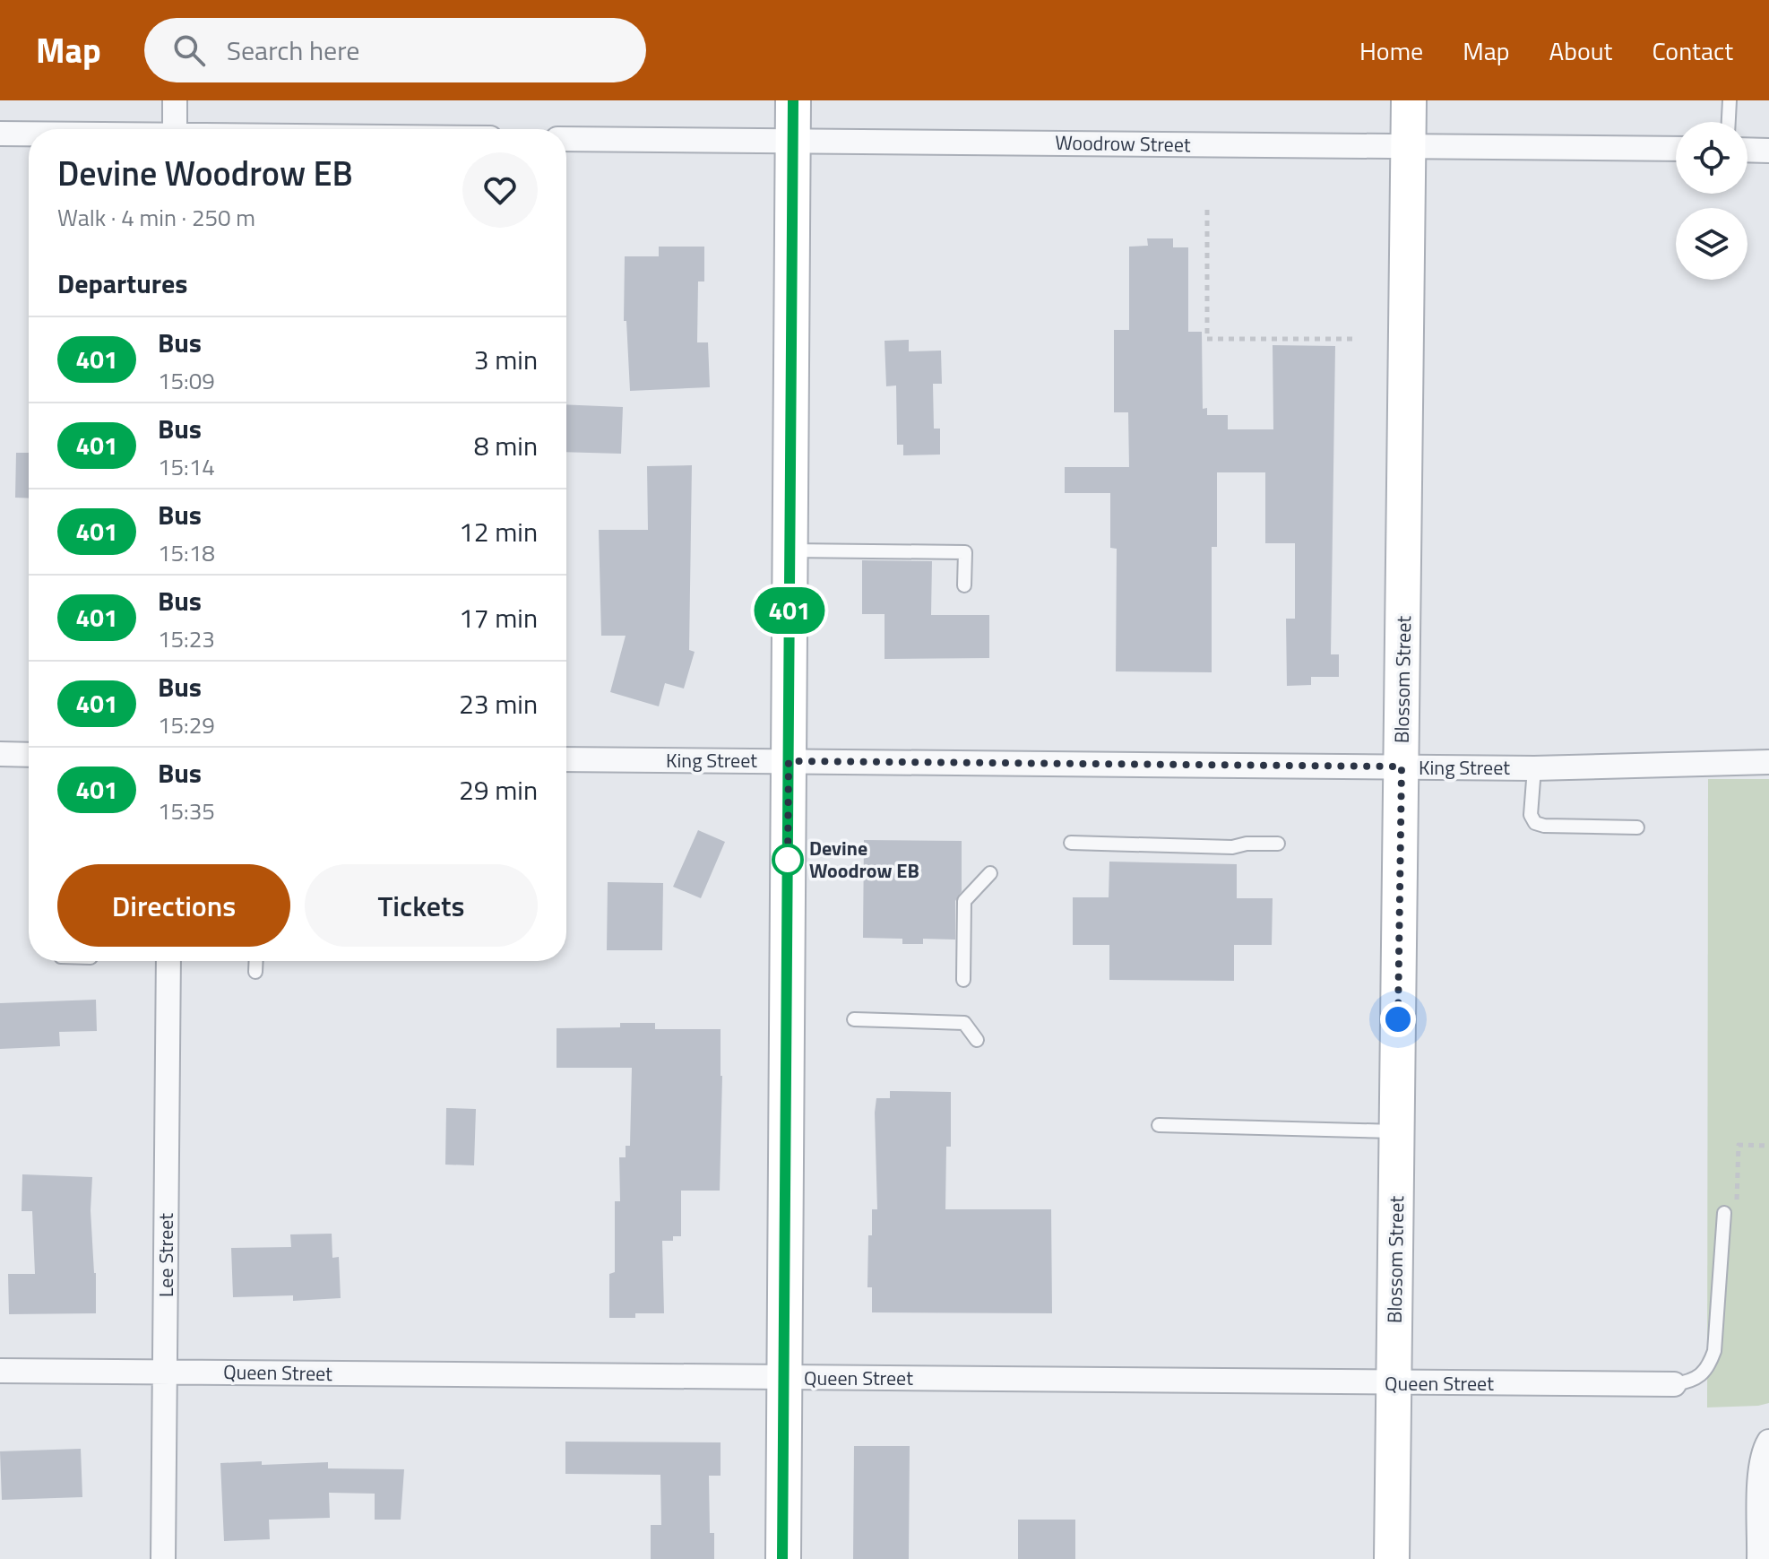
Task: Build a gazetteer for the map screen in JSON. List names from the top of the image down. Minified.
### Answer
{"streets":{"main road":["Blossom Street"],"street":["Woodrow Street","King Street","Lee Street","Queen Street"]},"crossings":[["Woodrow Street","Blossom Street"],["Blossom Street","King Street"],["Blossom Street","Queen Street"],["Lee Street","Queen Street"]],"places":["Devine Woodrow EB"],"lines":["bus line 401"],"page":{"header":"Map","search":"Search here","nav":["Home","Map","About","Contact"],"on_map":"401","heading":[["Devine Woodrow EB","Walk · 4 min · 250 m"],"Departures"],"list":[{"mark":"401","name":"Bus","note":"15:09","value":"3 min"},{"mark":"401","name":"Bus","note":"15:14","value":"8 min"},{"mark":"401","name":"Bus","note":"15:18","value":"12 min"},{"mark":"401","name":"Bus","note":"15:23","value":"17 min"},{"mark":"401","name":"Bus","note":"15:29","value":"23 min"},{"mark":"401","name":"Bus","note":"15:35","value":"29 min"}],"buttons":["Directions","Tickets"]}}
